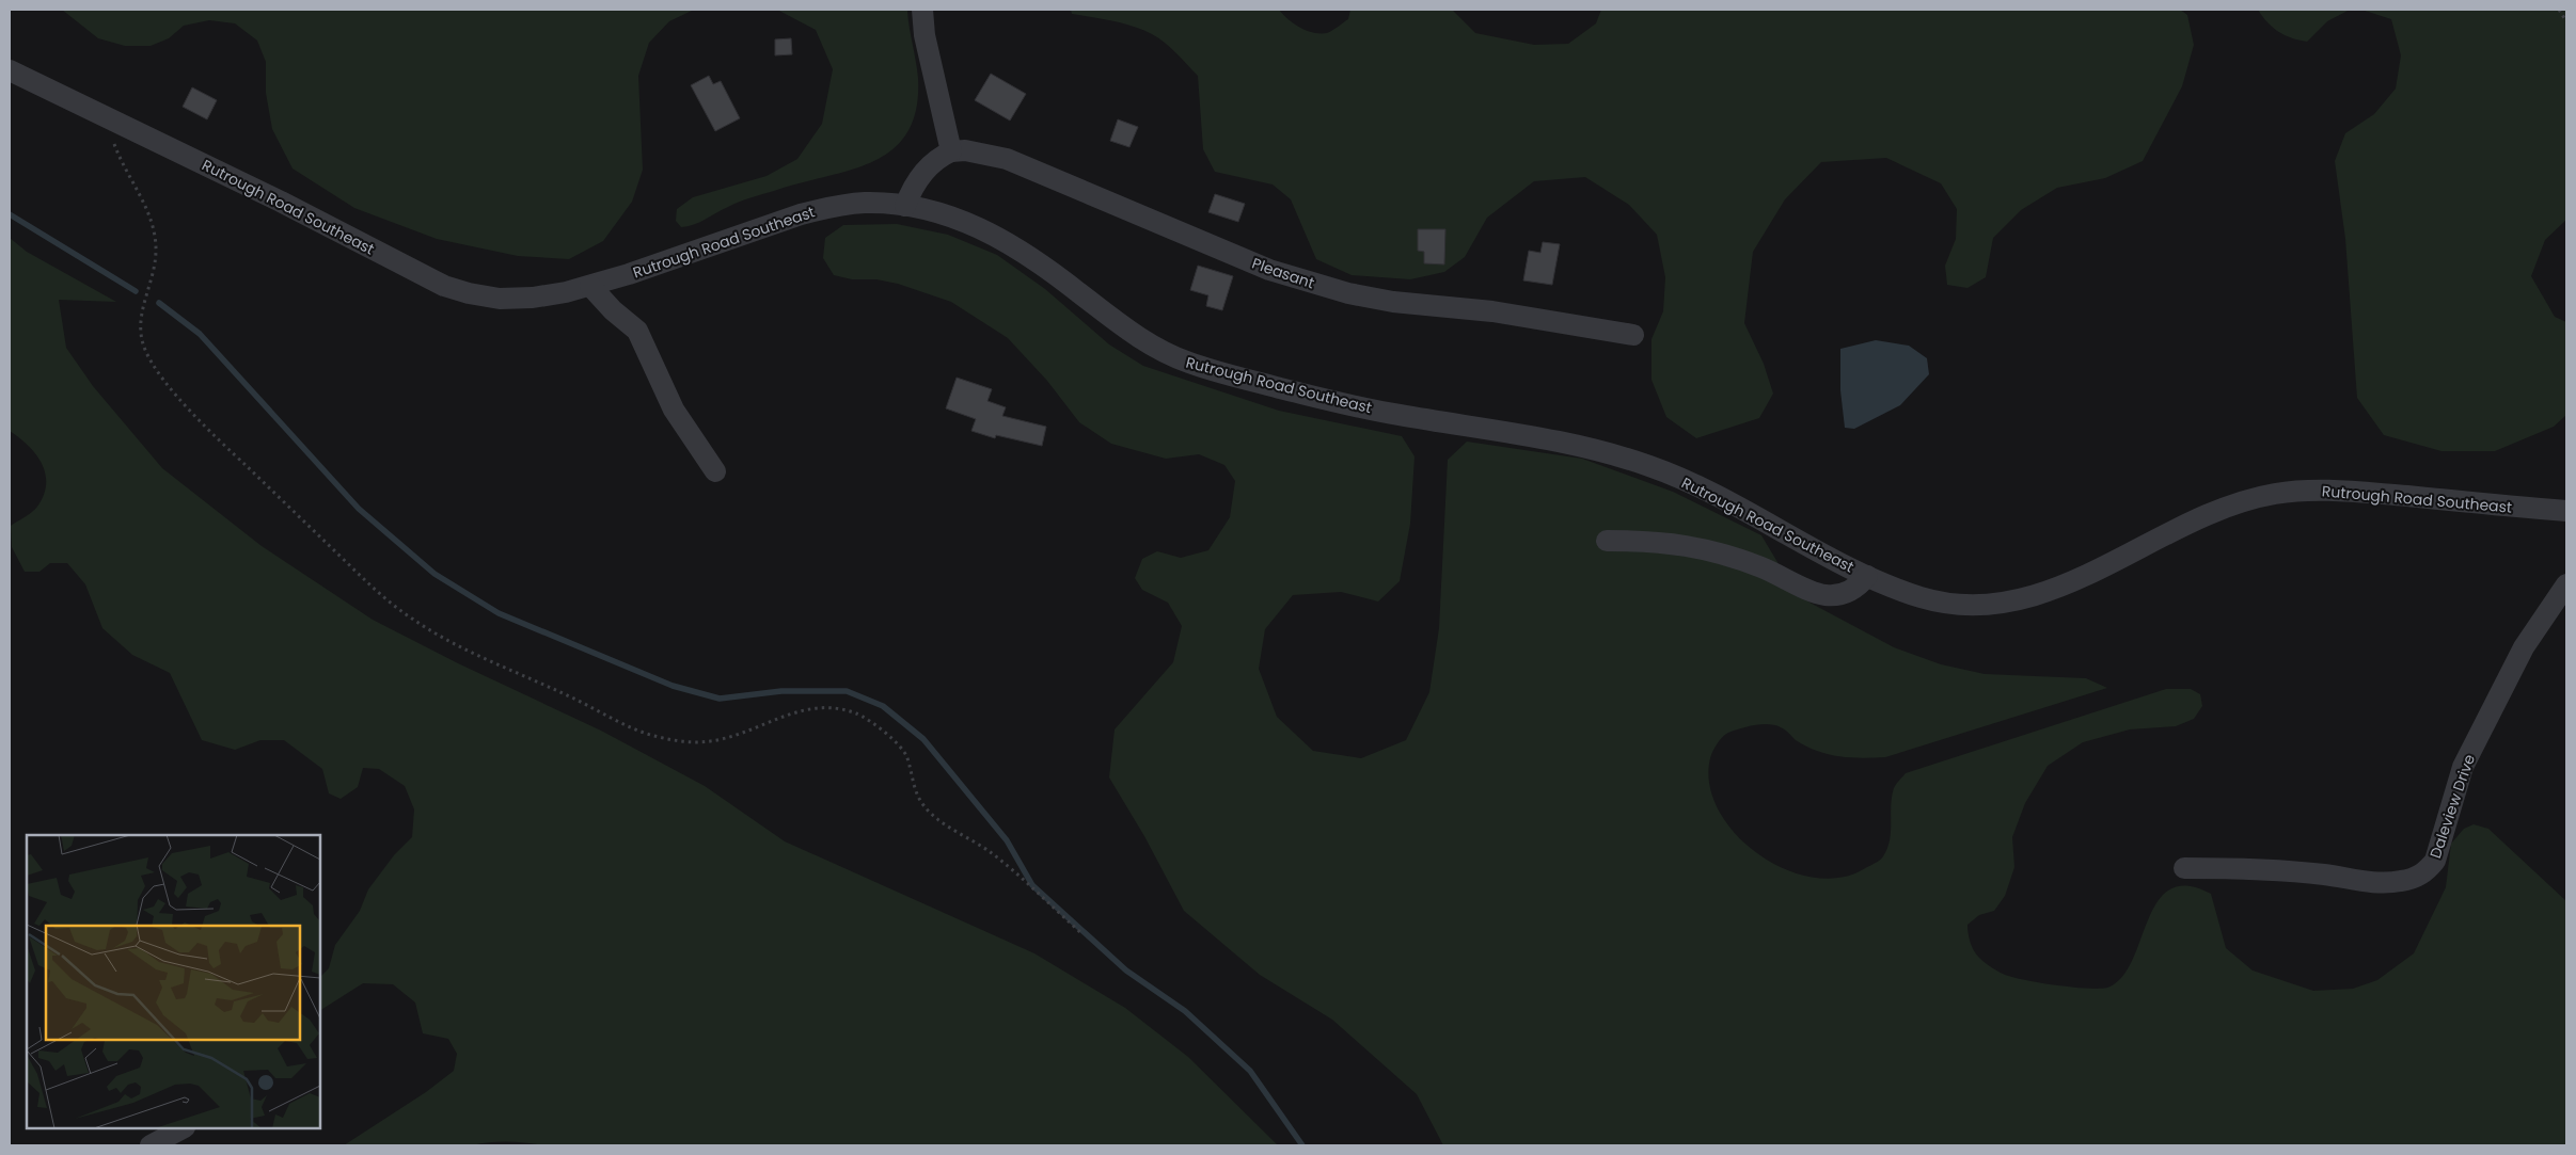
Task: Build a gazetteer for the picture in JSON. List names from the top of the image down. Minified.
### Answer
{"streets":{"street":["Rutrough Road Southeast","Pleasant","Daleview Drive"]}}
